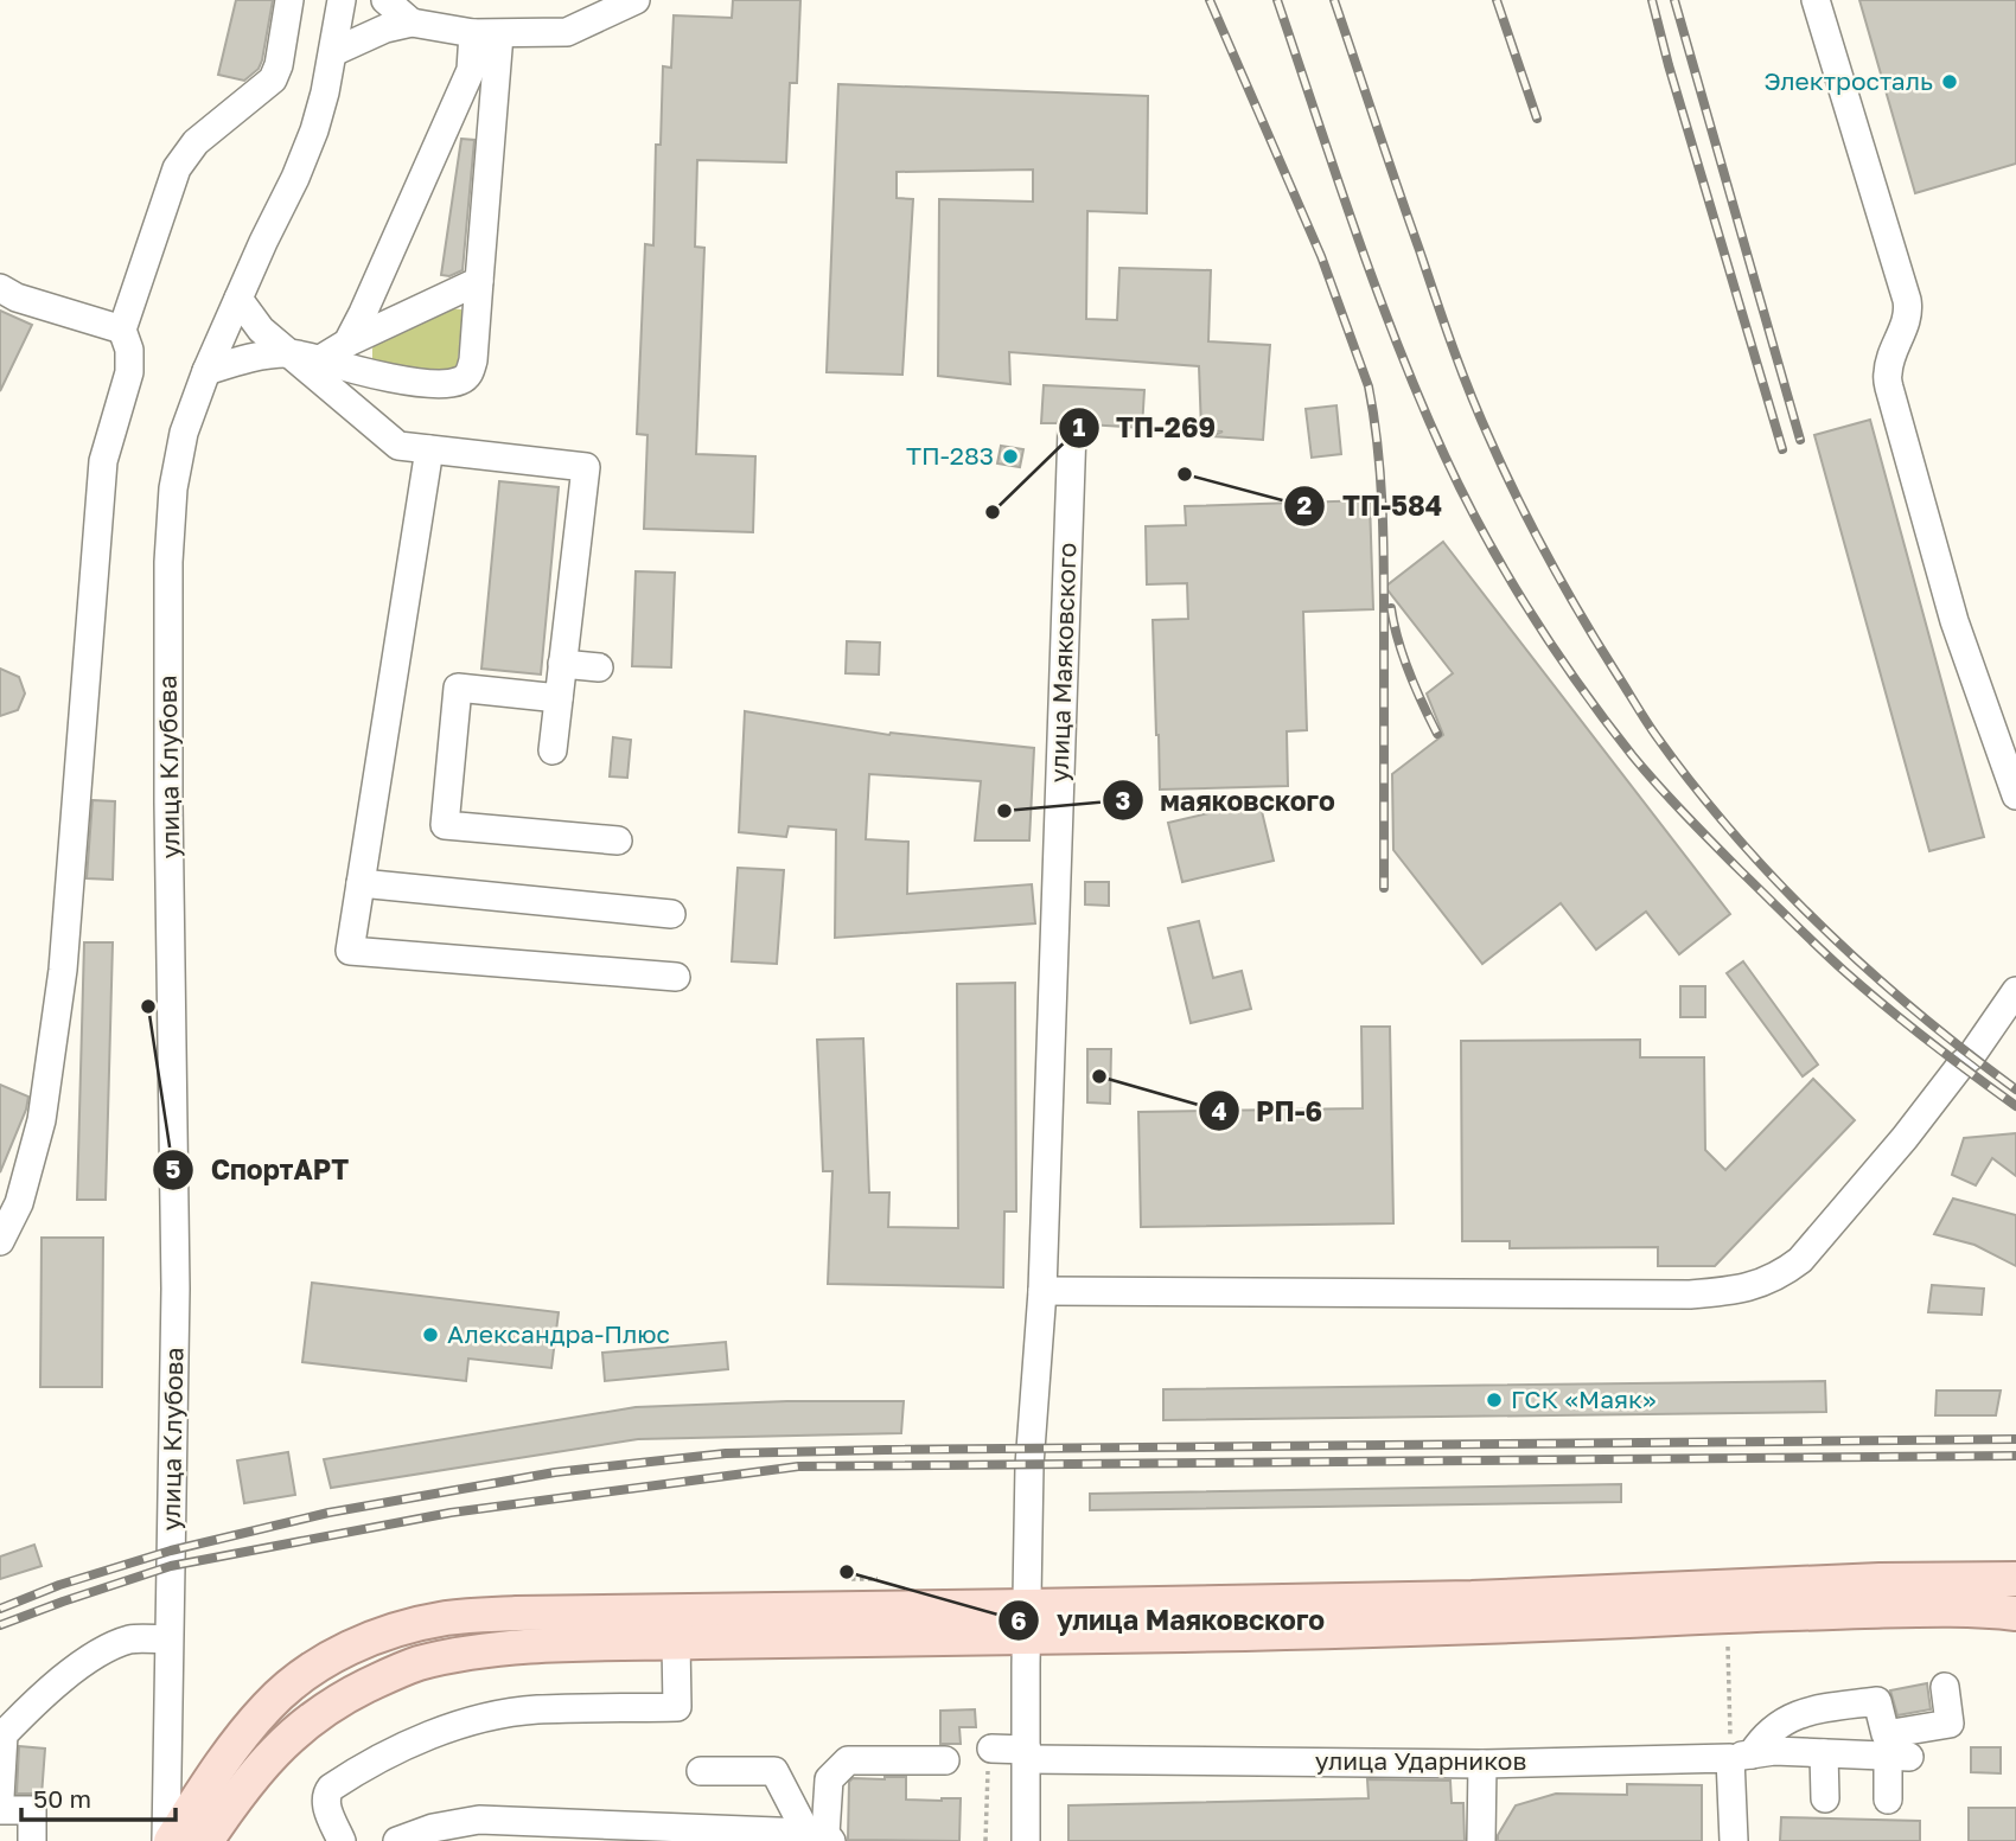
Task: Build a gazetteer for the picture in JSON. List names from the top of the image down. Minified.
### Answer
{"streets":{"street":["улица Маяковского","улица Клубова","улица Ударников"]},"crossings":[["улица Маяковского","улица Ударников"]],"places":["Электросталь","ТП-283","ТП-584","ТП-269","маяковского","СпортАРТ","РП-6","Александра-Плюс","ГСК «Маяк»","улица Маяковского"],"scale_bar":"50 m"}
